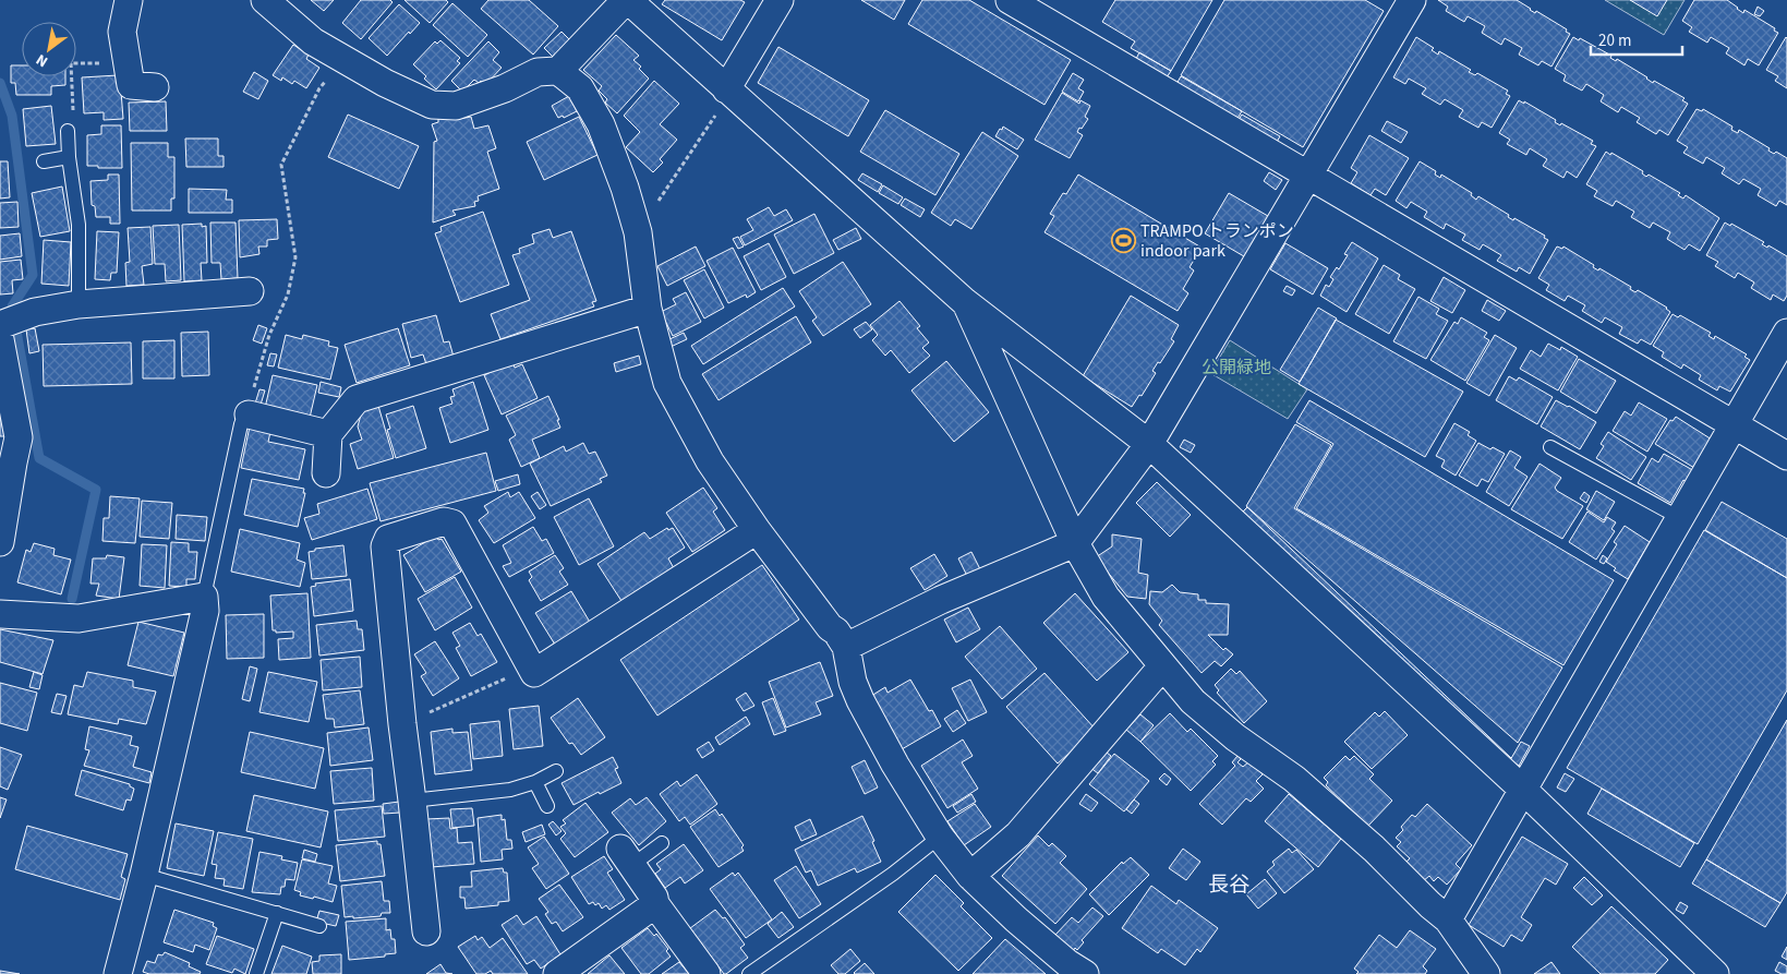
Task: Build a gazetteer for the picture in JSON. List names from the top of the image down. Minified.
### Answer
{"districts":["長谷"],"parks":["公開緑地"],"places":{"sports":["TRAMPO トランポン indoor park"]},"scale_bar":"20 m","north":"bottom left"}
